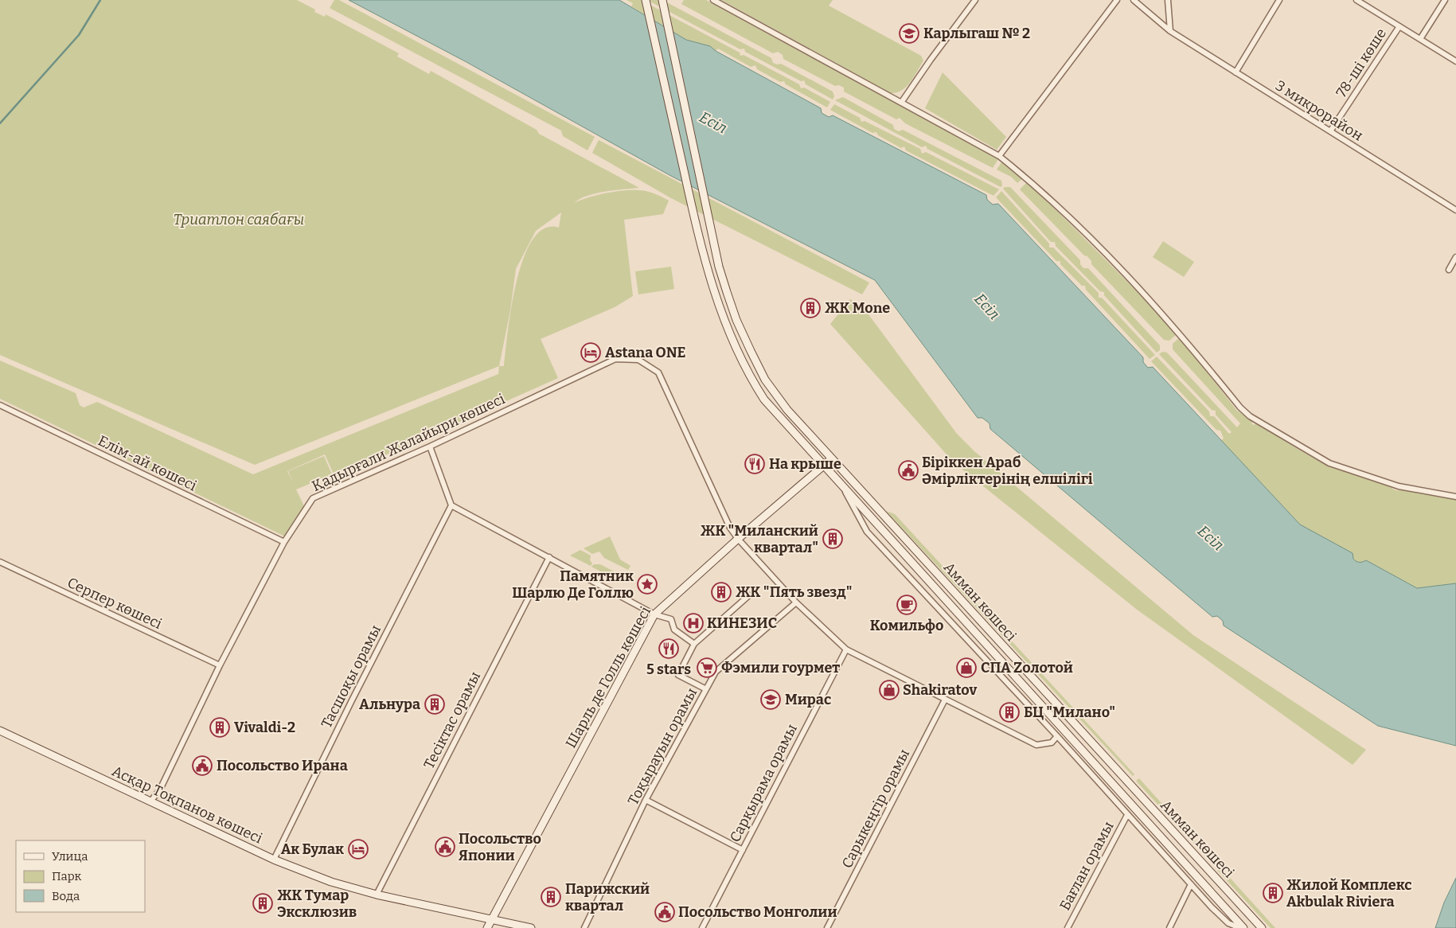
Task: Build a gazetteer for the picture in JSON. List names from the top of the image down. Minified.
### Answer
{"streets":{"main road":["Амман көшесі","Шарль де Голль көшесі","Асқар Тоқпанов көшесі"],"street":["78-ші көше","3 микрорайон","Қадырғали Жалайыри көшесі","Елім-ай көшесі","Серпер көшесі","Тасшоқы орамы","Тесіктас орамы","Тоқырауын орамы","Сарқырама орамы","Сарыкеңгір орамы","Бағлан орамы"]},"crossings":[["78-ші көше","3 микрорайон"],["Қадырғали Жалайыри көшесі","Елім-ай көшесі"],["Қадырғали Жалайыри көшесі","Амман көшесі"],["Қадырғали Жалайыри көшесі","Серпер көшесі"],["Қадырғали Жалайыри көшесі","Шарль де Голль көшесі"],["Қадырғали Жалайыри көшесі","Тоқырауын орамы"],["Қадырғали Жалайыри көшесі","Сарқырама орамы"],["Қадырғали Жалайыри көшесі","Асқар Тоқпанов көшесі"],["Қадырғали Жалайыри көшесі","Сарыкеңгір орамы"],["Амман көшесі","Шарль де Голль көшесі"],["Амман көшесі","Бағлан орамы"],["Тасшоқы орамы","Асқар Тоқпанов көшесі"],["Шарль де Голль көшесі","Асқар Тоқпанов көшесі"],["Тесіктас орамы","Асқар Тоқпанов көшесі"]],"water":["Есіл"],"parks":["Триатлон саябағы"],"places":{"school or university":["Карлыгаш № 2","Мирас"],"building":["ЖК Mone","ЖК \"Миланский квартал\"","ЖК \"Пять звезд\"","Альнура","БЦ \"Милано\"","Vivaldi-2","Жилой Комплекс Akbulak Riviera","Парижский квартал","ЖК Тумар Эксклюзив"],"hotel":["Astana ONE","Ак Булак"],"restaurant":["На крыше","5 stars"],"public building":["Біріккен Араб Әмірліктерінің елшілігі","Посольство Ирана","Посольство Японии","Посольство Монголии"],"place":["Памятник Шарлю Де Голлю"],"cafe":["Комильфо"],"hospital":["КИНЕЗИС"],"supermarket":["Фэмили гоурмет"],"shop":["СПА Zолотой","Shakiratov"]},"legend":["Улица","Парк","Вода"]}
